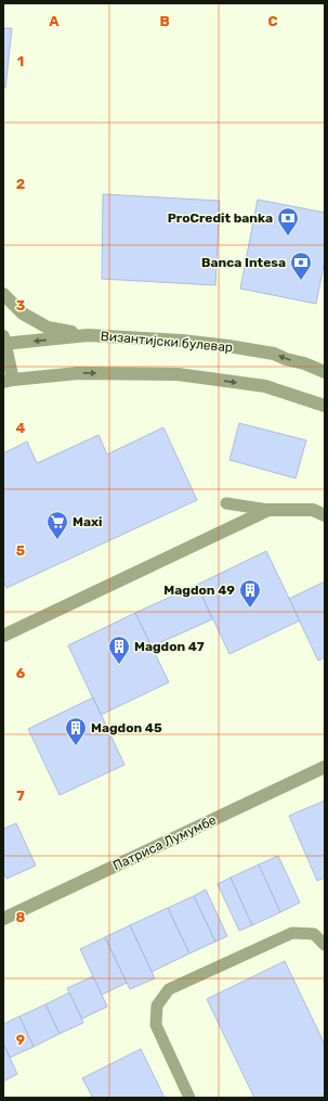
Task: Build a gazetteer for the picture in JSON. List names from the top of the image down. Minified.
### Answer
{"streets":{"street":["Византијски булевар","Патриса Лумумбе"]},"places":{"bank":["ProCredit banka","Banca Intesa"],"supermarket":["Maxi"],"building":["Magdon 49","Magdon 47","Magdon 45"]},"grid":{"columns":["A","B","C"],"rows":["1","2","3","4","5","6","7","8","9"]}}
